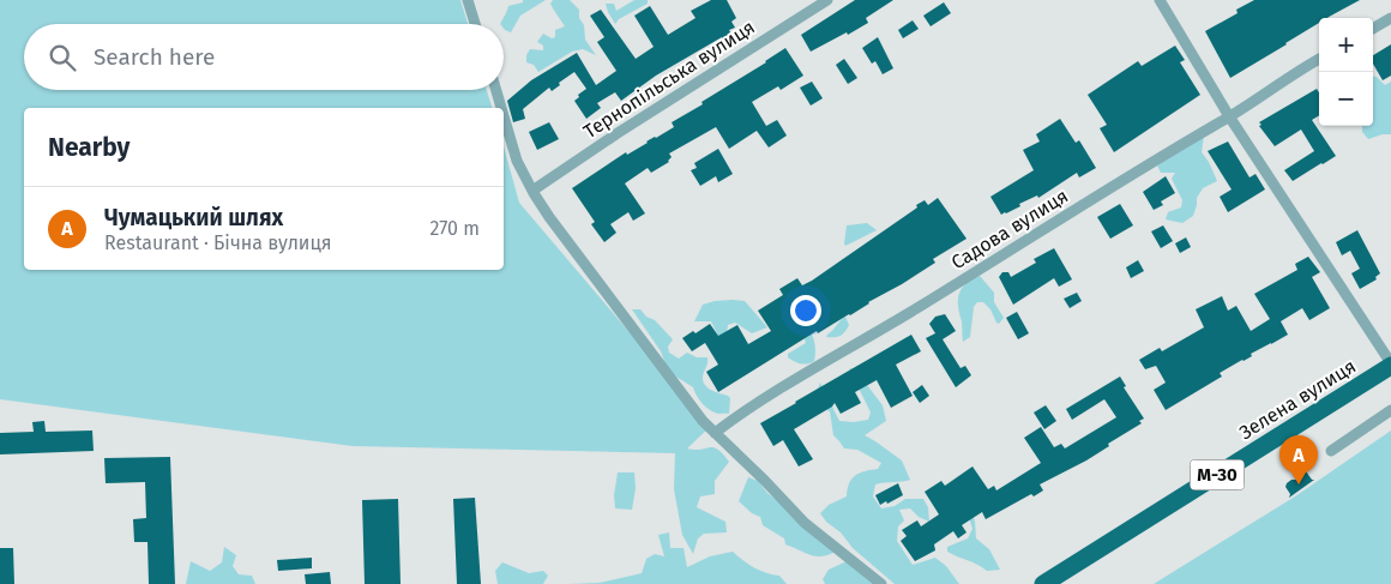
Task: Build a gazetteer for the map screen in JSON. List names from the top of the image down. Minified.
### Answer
{"streets":{"highway":["Зелена вулиця","М-30"],"street":["Тернопільська вулиця","Садова вулиця"]},"page":{"map_buttons":["+","−"],"search":"Search here","heading":"Nearby","list":[{"mark":"A","name":"Чумацький шлях","note":"Restaurant · Бічна вулиця","value":"270 m"}],"pins":"A"}}
